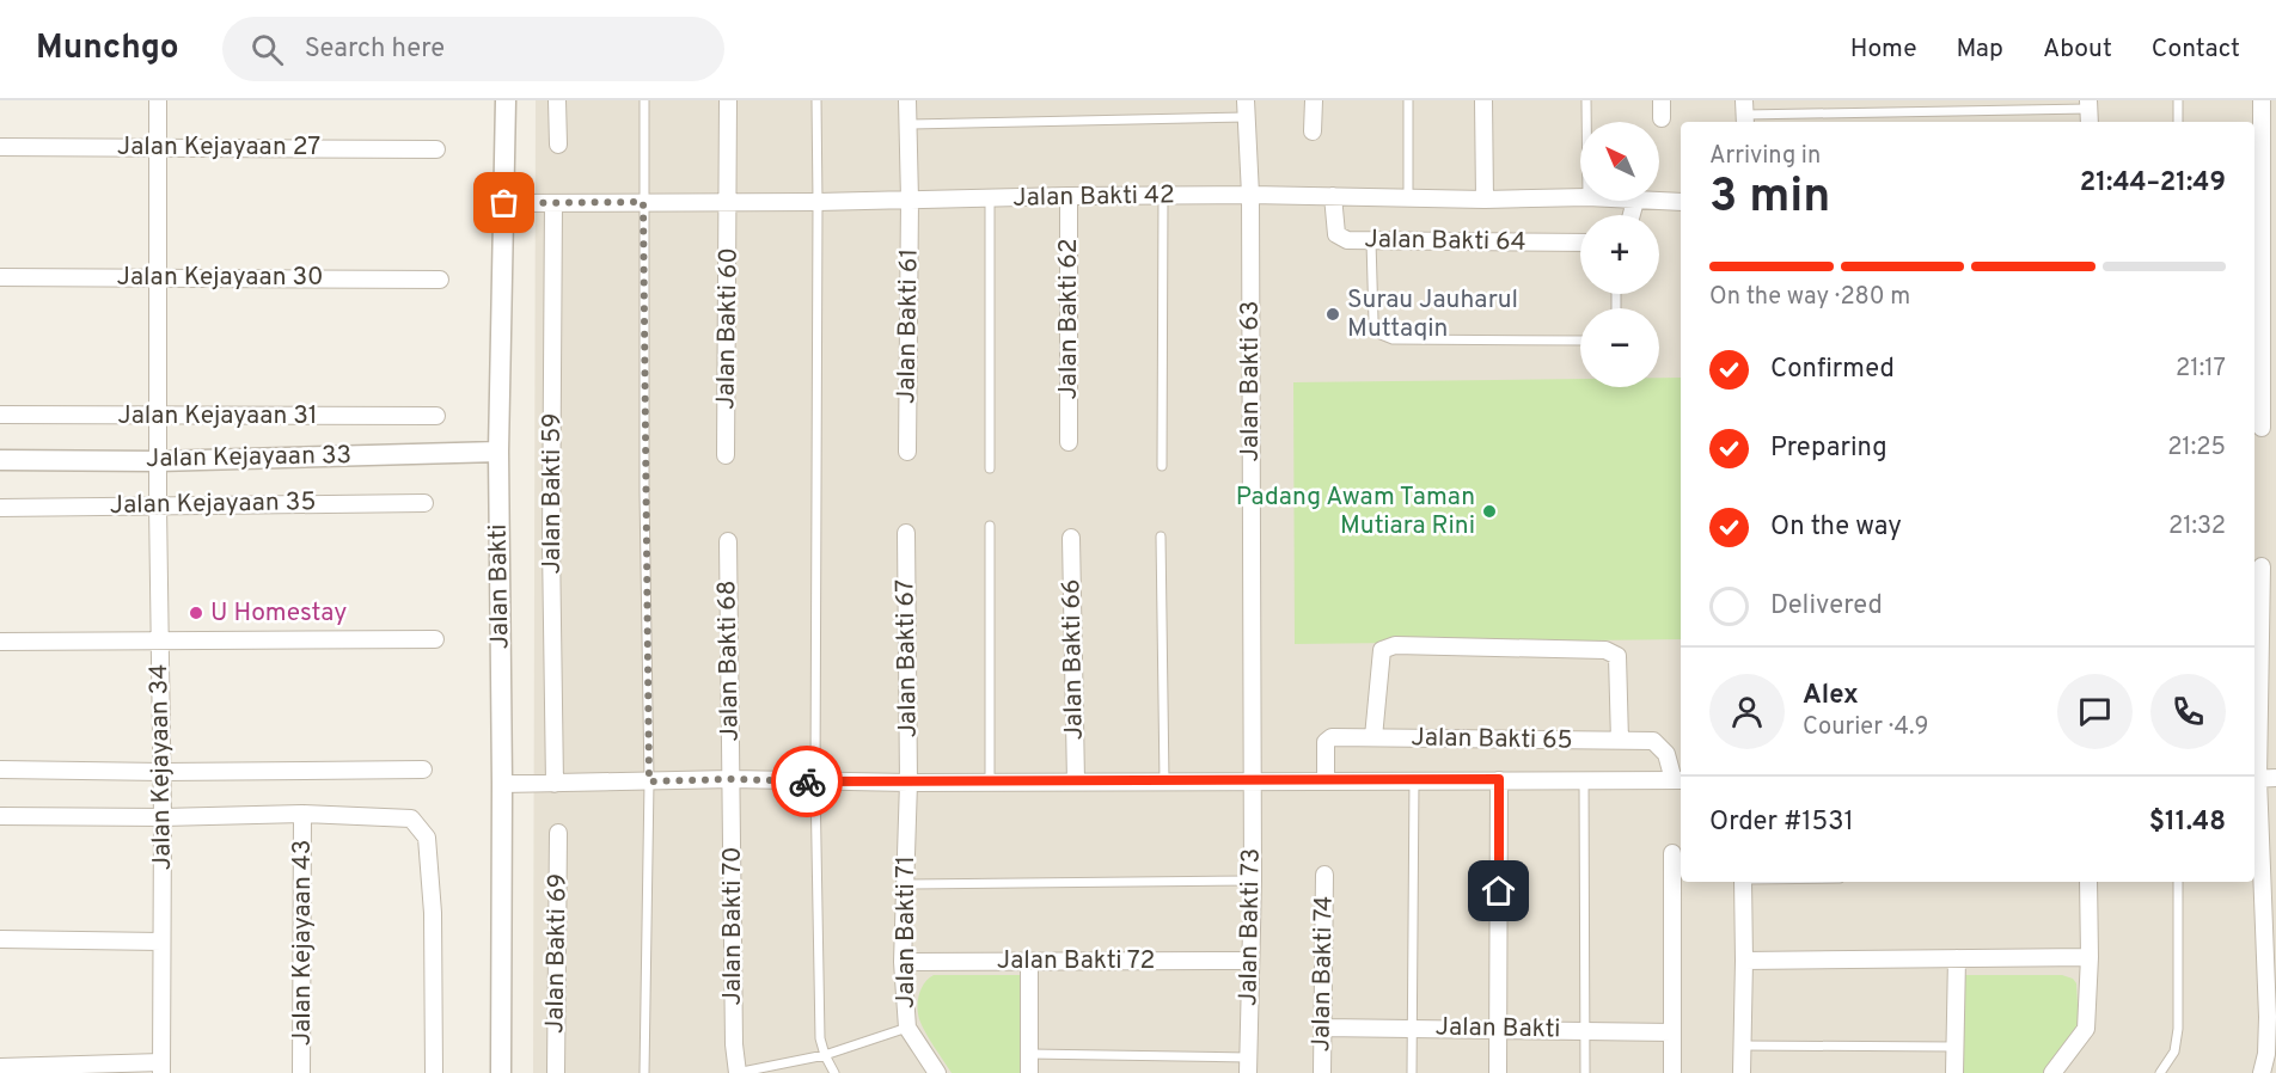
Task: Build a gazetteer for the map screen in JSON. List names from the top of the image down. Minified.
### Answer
{"streets":{"street":["Jalan Kejayaan 27","Jalan Bakti 42","Jalan Bakti 64","Jalan Kejayaan 30","Jalan Bakti 62","Jalan Bakti 61","Jalan Bakti 60","Jalan Bakti 63","Jalan Kejayaan 31","Jalan Kejayaan 33","Jalan Bakti 59","Jalan Kejayaan 35","Jalan Bakti","Jalan Bakti 67","Jalan Bakti 66","Jalan Bakti 68","Jalan Bakti 65","Jalan Kejayaan 34","Jalan Bakti 70","Jalan Bakti 73","Jalan Bakti 71","Jalan Kejayaan 43","Jalan Bakti 69","Jalan Bakti 72","Jalan Bakti 74"]},"crossings":[["Jalan Kejayaan 27","Jalan Kejayaan 34"],["Jalan Bakti 42","Jalan Bakti 64"],["Jalan Bakti 42","Jalan Bakti 62"],["Jalan Bakti 42","Jalan Bakti 61"],["Jalan Bakti 42","Jalan Bakti 60"],["Jalan Bakti 42","Jalan Bakti 63"],["Jalan Bakti 42","Jalan Bakti 59"],["Jalan Bakti 42","Jalan Bakti"],["Jalan Kejayaan 30","Jalan Kejayaan 34"],["Jalan Bakti 63","Jalan Bakti 73"],["Jalan Kejayaan 31","Jalan Kejayaan 34"],["Jalan Kejayaan 33","Jalan Bakti"],["Jalan Kejayaan 33","Jalan Kejayaan 34"],["Jalan Kejayaan 35","Jalan Kejayaan 34"],["Jalan Bakti","Jalan Bakti 74"],["Jalan Bakti 67","Jalan Bakti 71"],["Jalan Bakti 68","Jalan Bakti 70"],["Jalan Bakti 73","Jalan Bakti 72"],["Jalan Bakti 71","Jalan Bakti 72"]],"places":["Surau Jauharul Muttaqin","Padang Awam Taman Mutiara Rini","U Homestay"],"north":"top left","page":{"header":"Munchgo","search":"Search here","nav":["Home","Map","About","Contact"],"map_buttons":["+","−"],"heading":["3 min","Arriving in","21:44–21:49"],"panel":["Alex","Courier · 4.9","Order #1531","$11.48"],"bar":"On the way · 280 m","list":[["Confirmed","21:17"],["Preparing","21:25"],["On the way","21:32"],"Delivered"]}}
